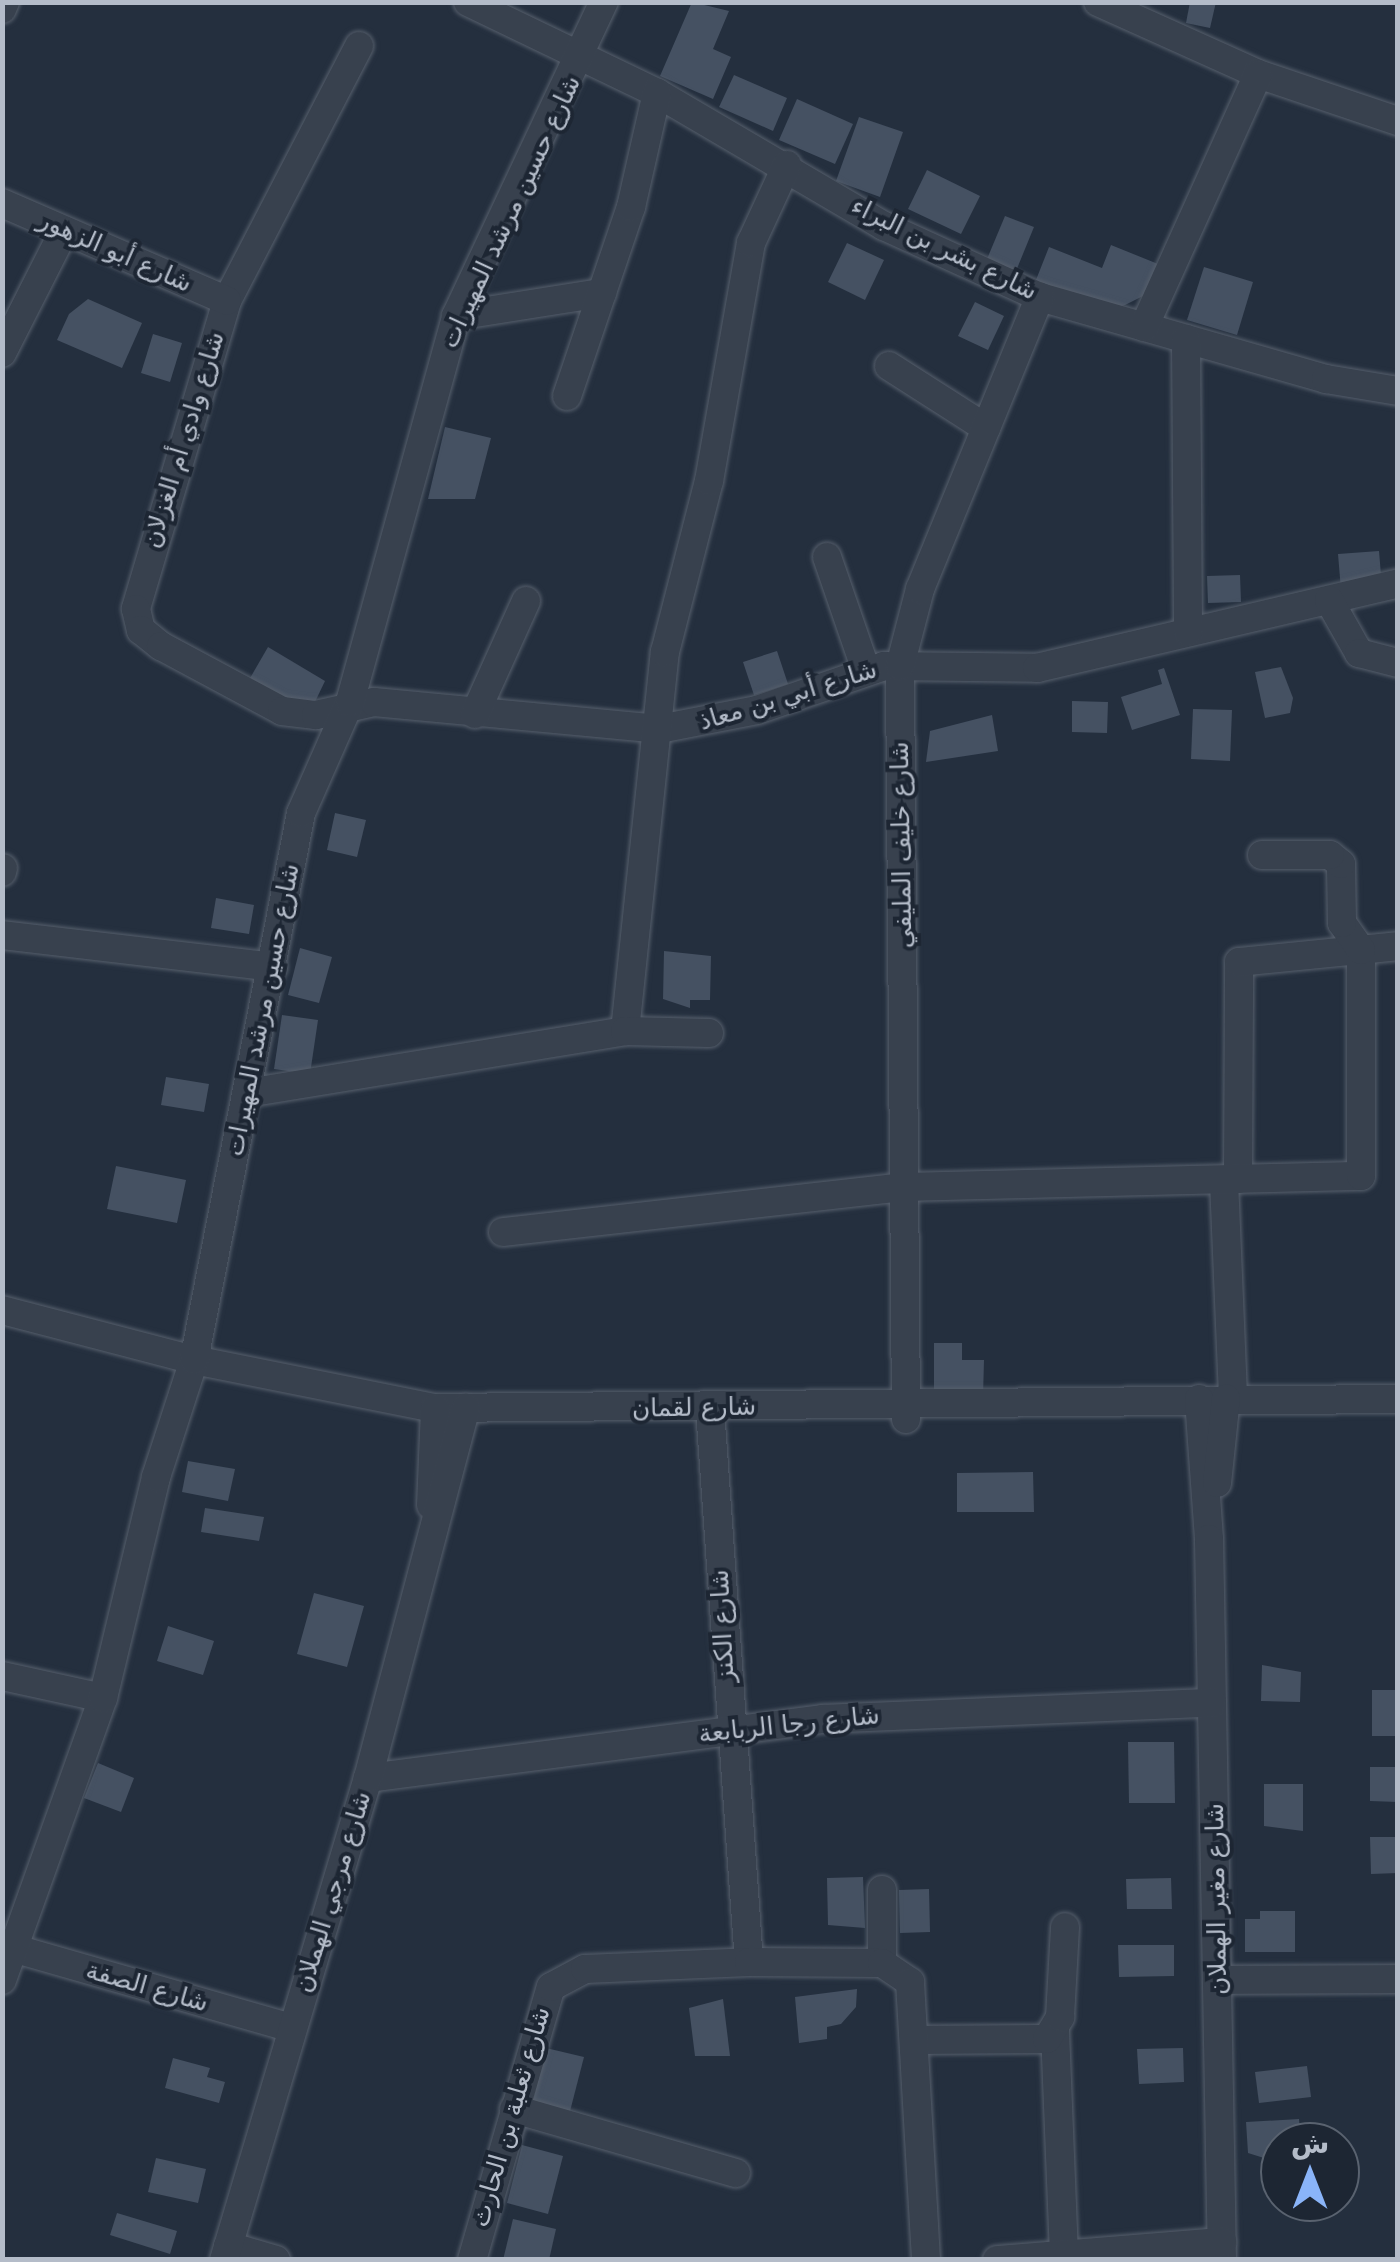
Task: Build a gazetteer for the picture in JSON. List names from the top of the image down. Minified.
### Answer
{"streets":{"street":["شارع حسين مرشد المهيرات","شارع بشر بن البراء","شارع أبو الزهور","شارع وادي أم الغزلان","شارع أبي بن معاذ","شارع خليف المليفي","شارع لقمان","شارع الكنز","شارع رجا الربابعة","شارع مرجي الهملان","شارع مغير الهملان","شارع الصفة","شارع ثعلبة بن الحارث"]},"crossings":[["شارع حسين مرشد المهيرات","شارع بشر بن البراء"],["شارع حسين مرشد المهيرات","شارع وادي أم الغزلان"],["شارع حسين مرشد المهيرات","شارع أبي بن معاذ"],["شارع حسين مرشد المهيرات","شارع لقمان"],["شارع حسين مرشد المهيرات","شارع الصفة"],["شارع بشر بن البراء","شارع خليف المليفي"],["شارع أبو الزهور","شارع وادي أم الغزلان"],["شارع وادي أم الغزلان","شارع أبي بن معاذ"],["شارع أبي بن معاذ","شارع خليف المليفي"],["شارع خليف المليفي","شارع لقمان"],["شارع لقمان","شارع الكنز"],["شارع لقمان","شارع مرجي الهملان"],["شارع لقمان","شارع مغير الهملان"],["شارع الكنز","شارع رجا الربابعة"],["شارع الكنز","شارع ثعلبة بن الحارث"],["شارع رجا الربابعة","شارع مرجي الهملان"],["شارع رجا الربابعة","شارع مغير الهملان"],["شارع مرجي الهملان","شارع الصفة"]],"north":"top"}
